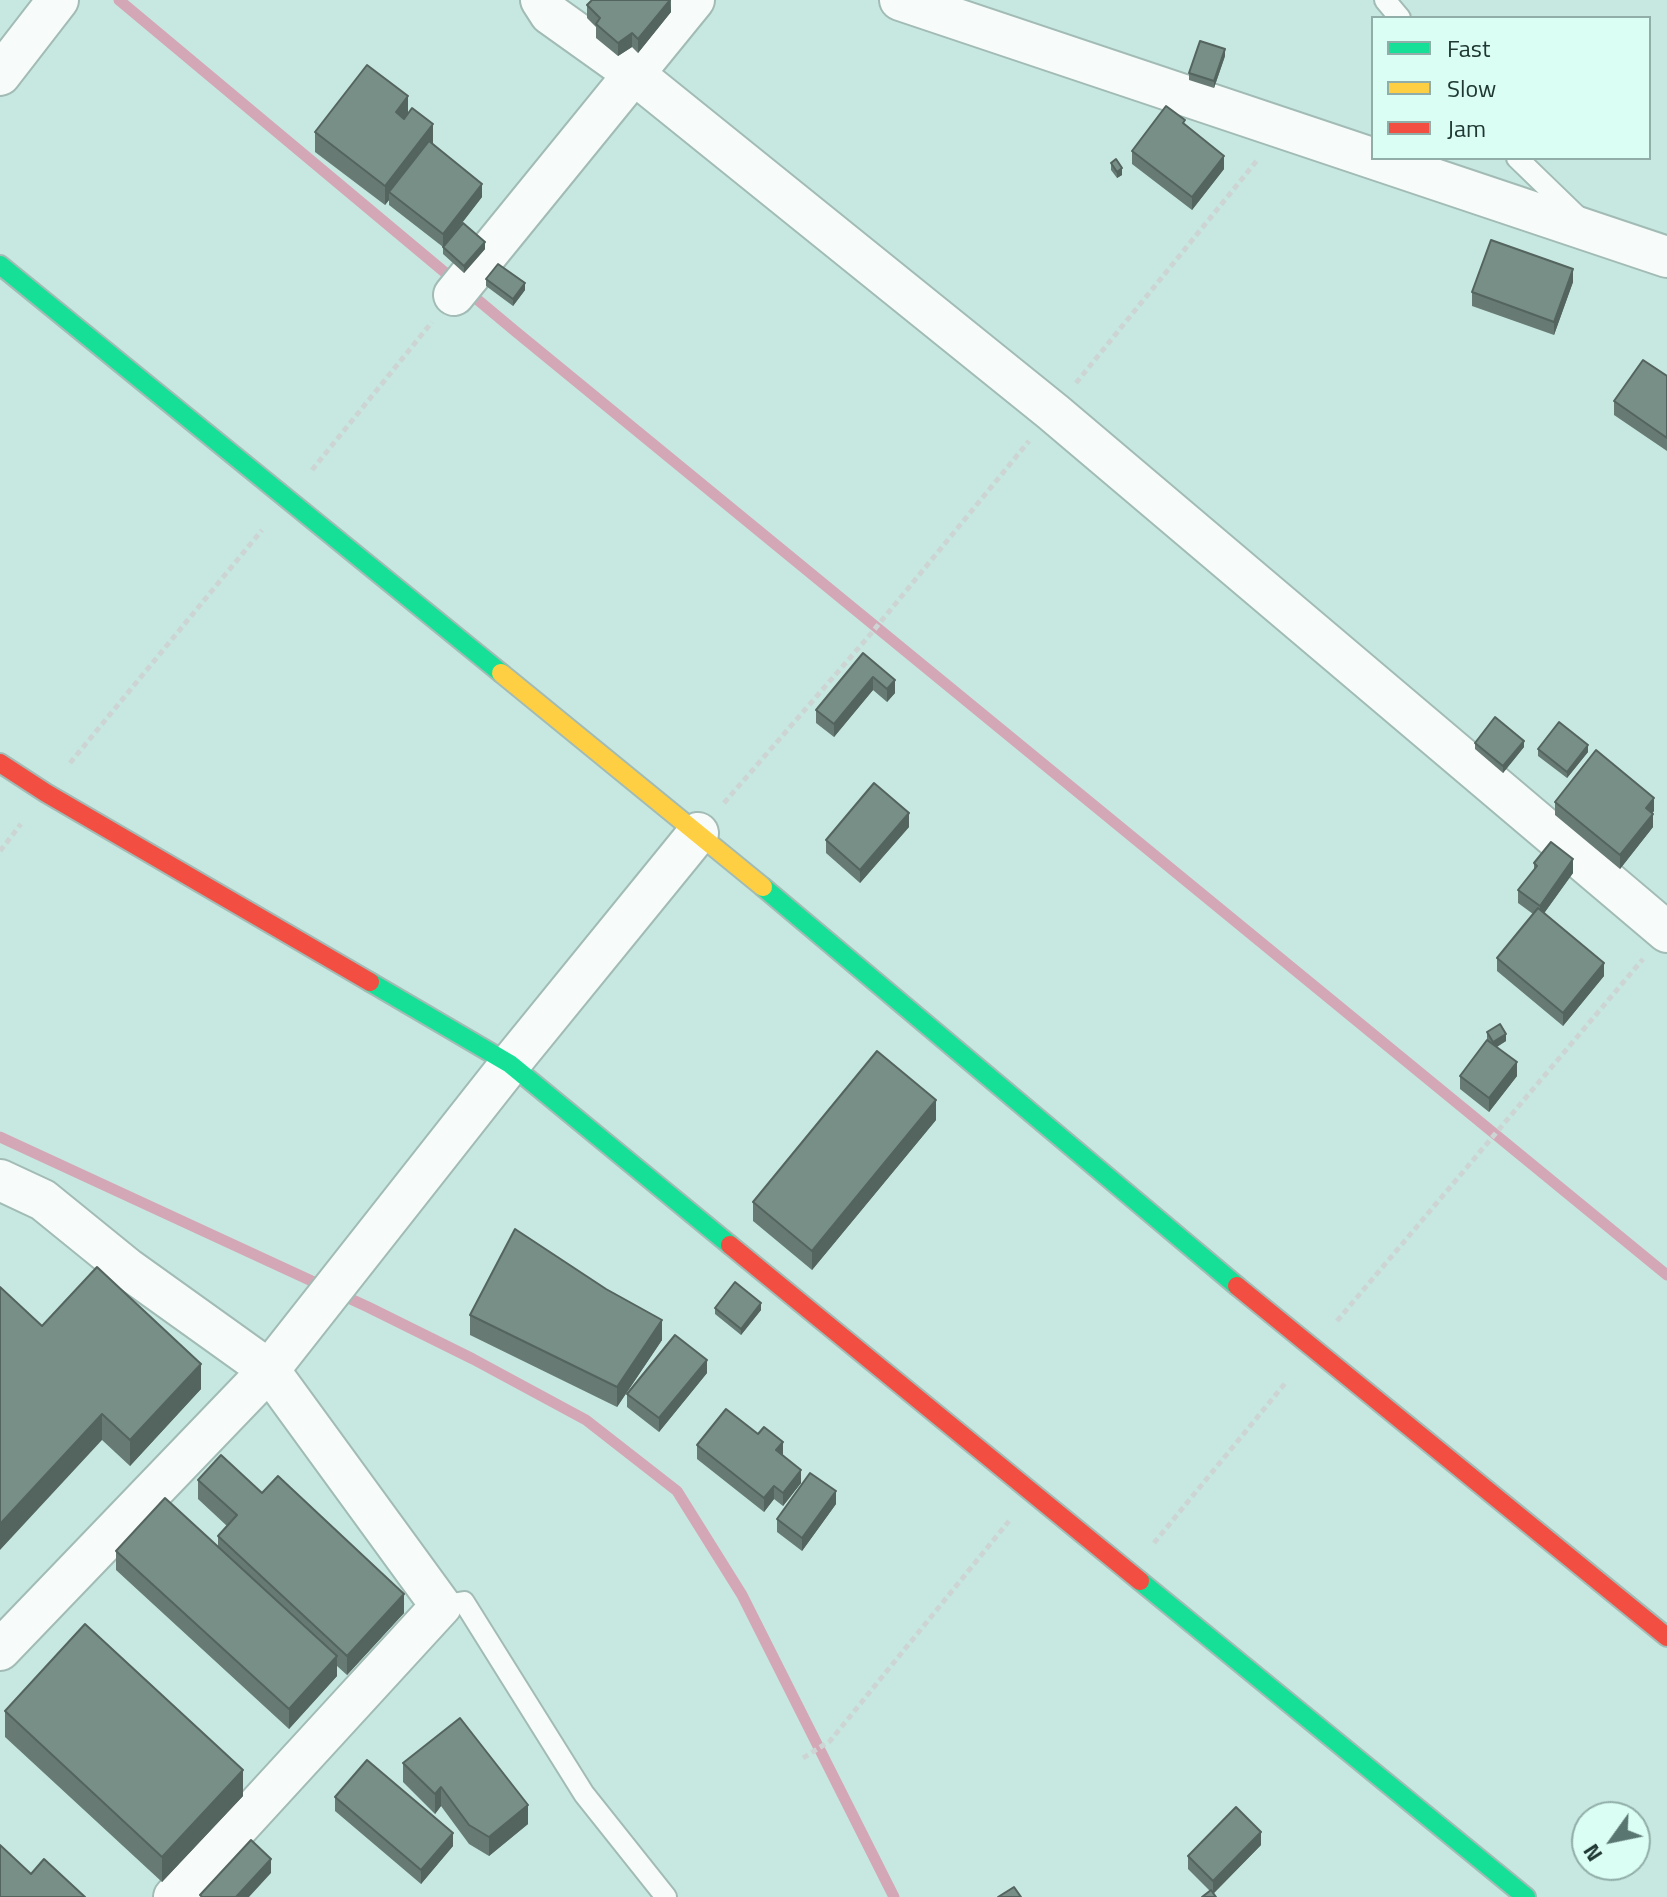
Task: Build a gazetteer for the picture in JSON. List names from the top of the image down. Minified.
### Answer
{"legend":["Fast","Slow","Jam"],"north":"bottom left"}
